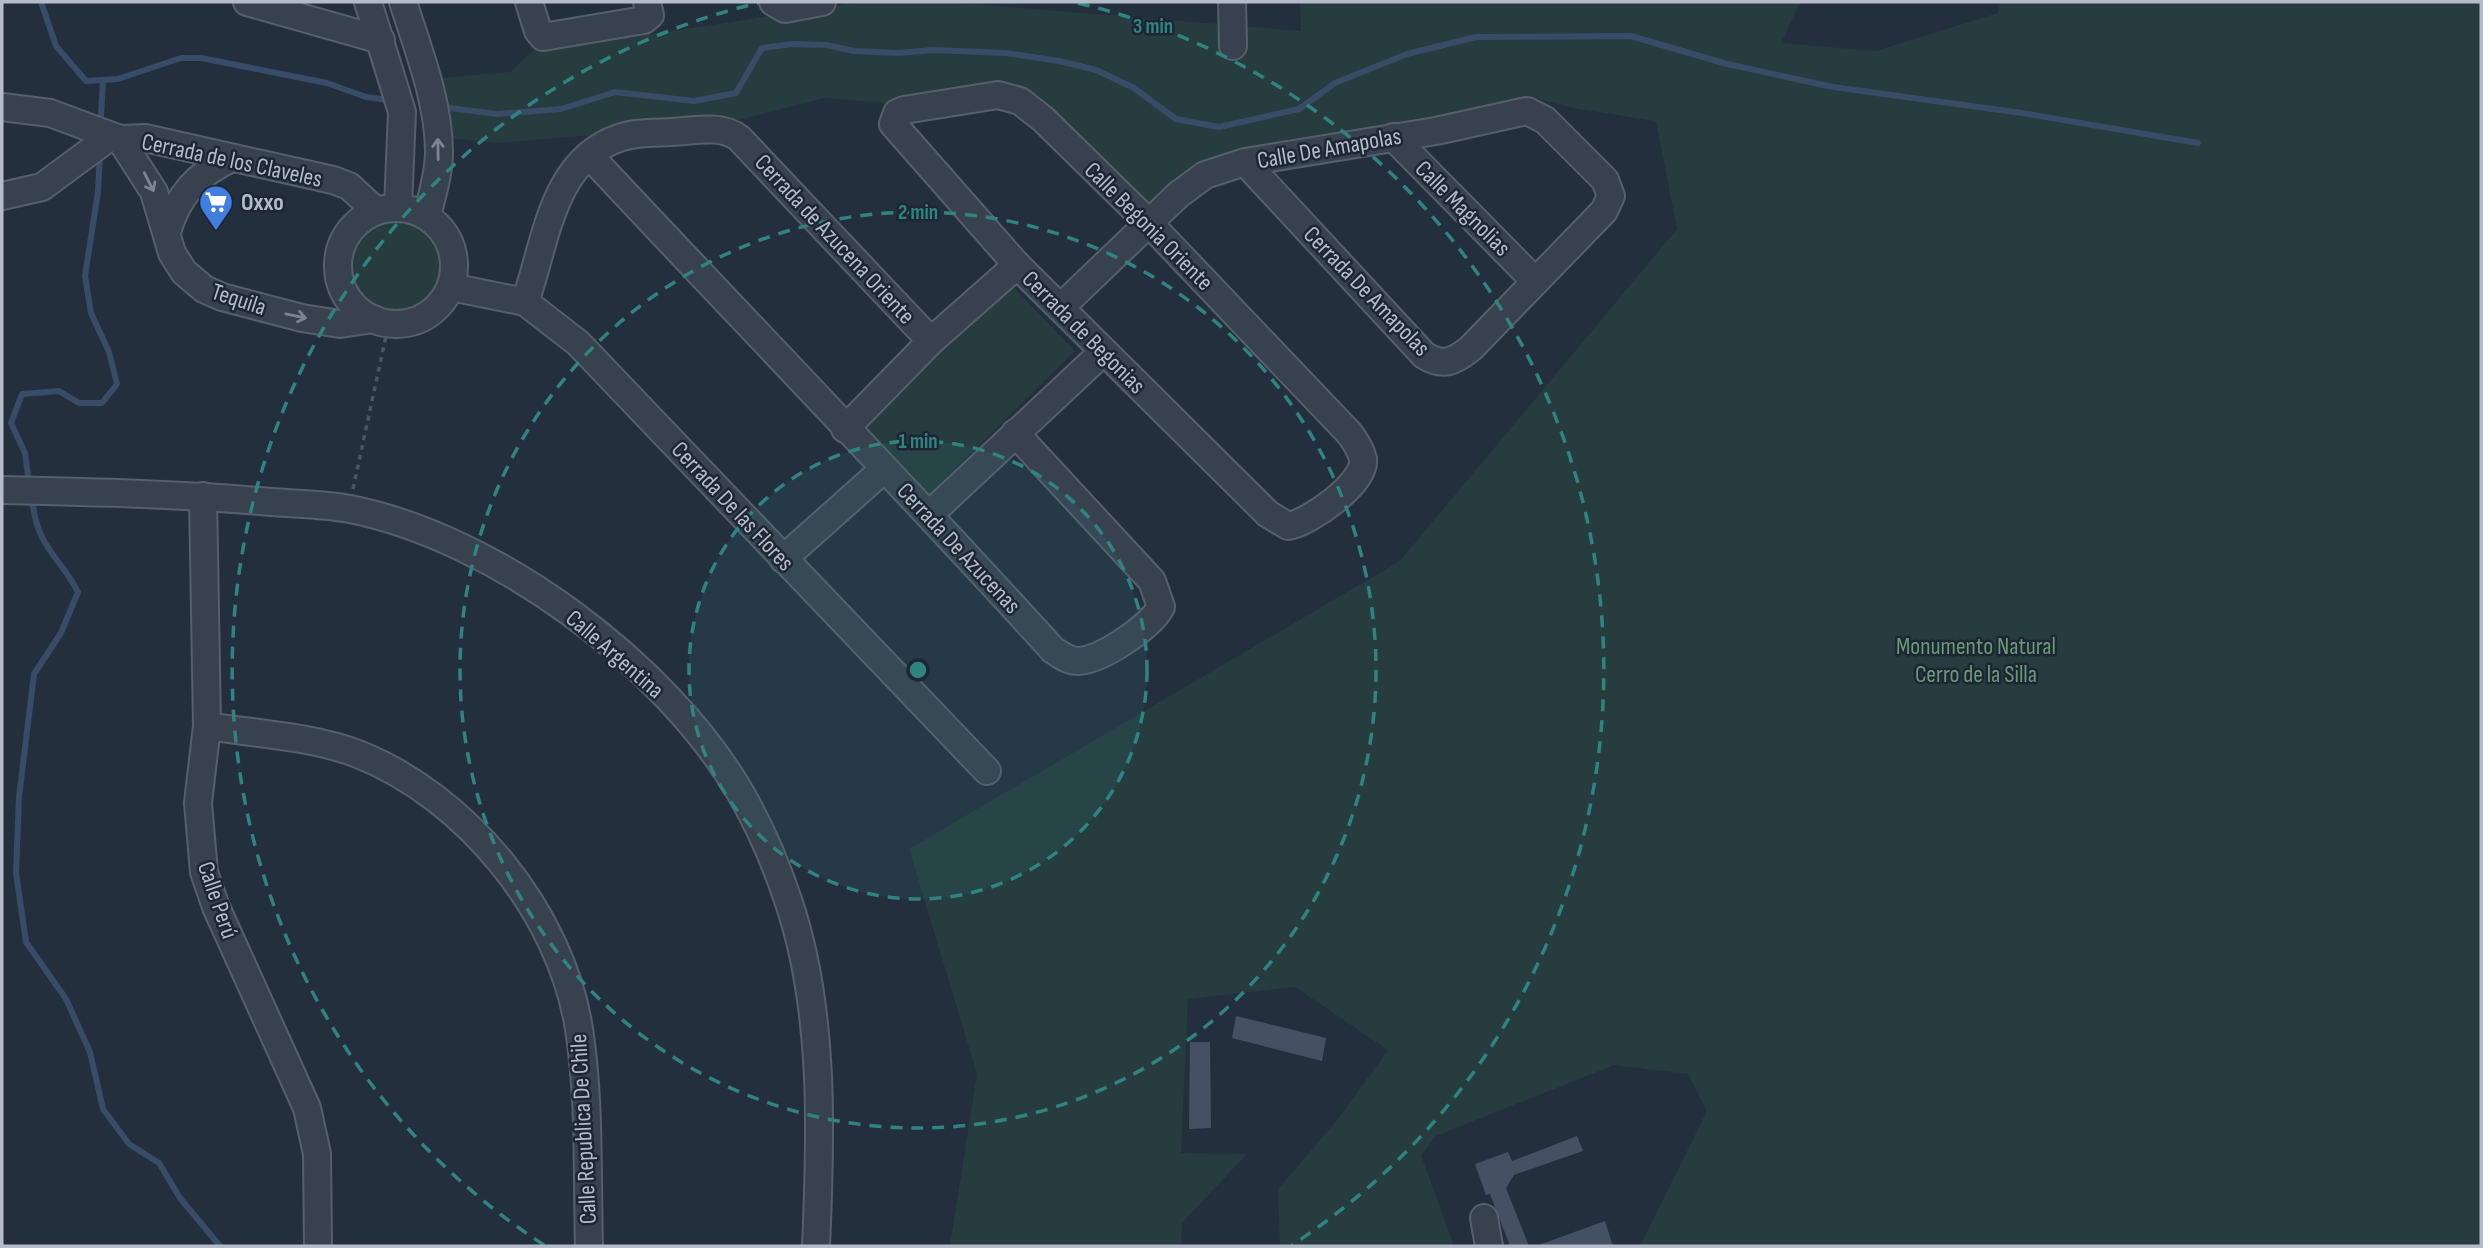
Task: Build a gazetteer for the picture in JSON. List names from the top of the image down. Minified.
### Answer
{"streets":{"street":["Calle De Amapolas","Cerrada de los Claveles","Calle Magnolias","Calle Begonia Oriente","Cerrada de Azucena Oriente","Cerrada De Amapolas","Tequila","Cerrada de Begonias","Cerrada De las Flores","Cerrada De Azucenas","Calle Argentina","Calle Perú","Calle Republica De Chile"]},"crossings":[["Calle De Amapolas","Calle Magnolias"],["Calle De Amapolas","Calle Begonia Oriente"],["Calle De Amapolas","Cerrada De Amapolas"],["Calle De Amapolas","Cerrada de Begonias"],["Cerrada de los Claveles","Tequila"],["Cerrada de los Claveles","Cerrada De las Flores"],["Calle Magnolias","Cerrada De Amapolas"],["Calle Begonia Oriente","Cerrada de Begonias"],["Cerrada de Azucena Oriente","Cerrada De Azucenas"],["Tequila","Cerrada De las Flores"],["Calle Argentina","Calle Perú"],["Calle Perú","Calle Republica De Chile"]],"one_way":["Tequila"],"parks":["Monumento Natural Cerro de la Silla"],"places":{"supermarket":["Oxxo"]},"rings":["3 min","2 min","1 min"]}
